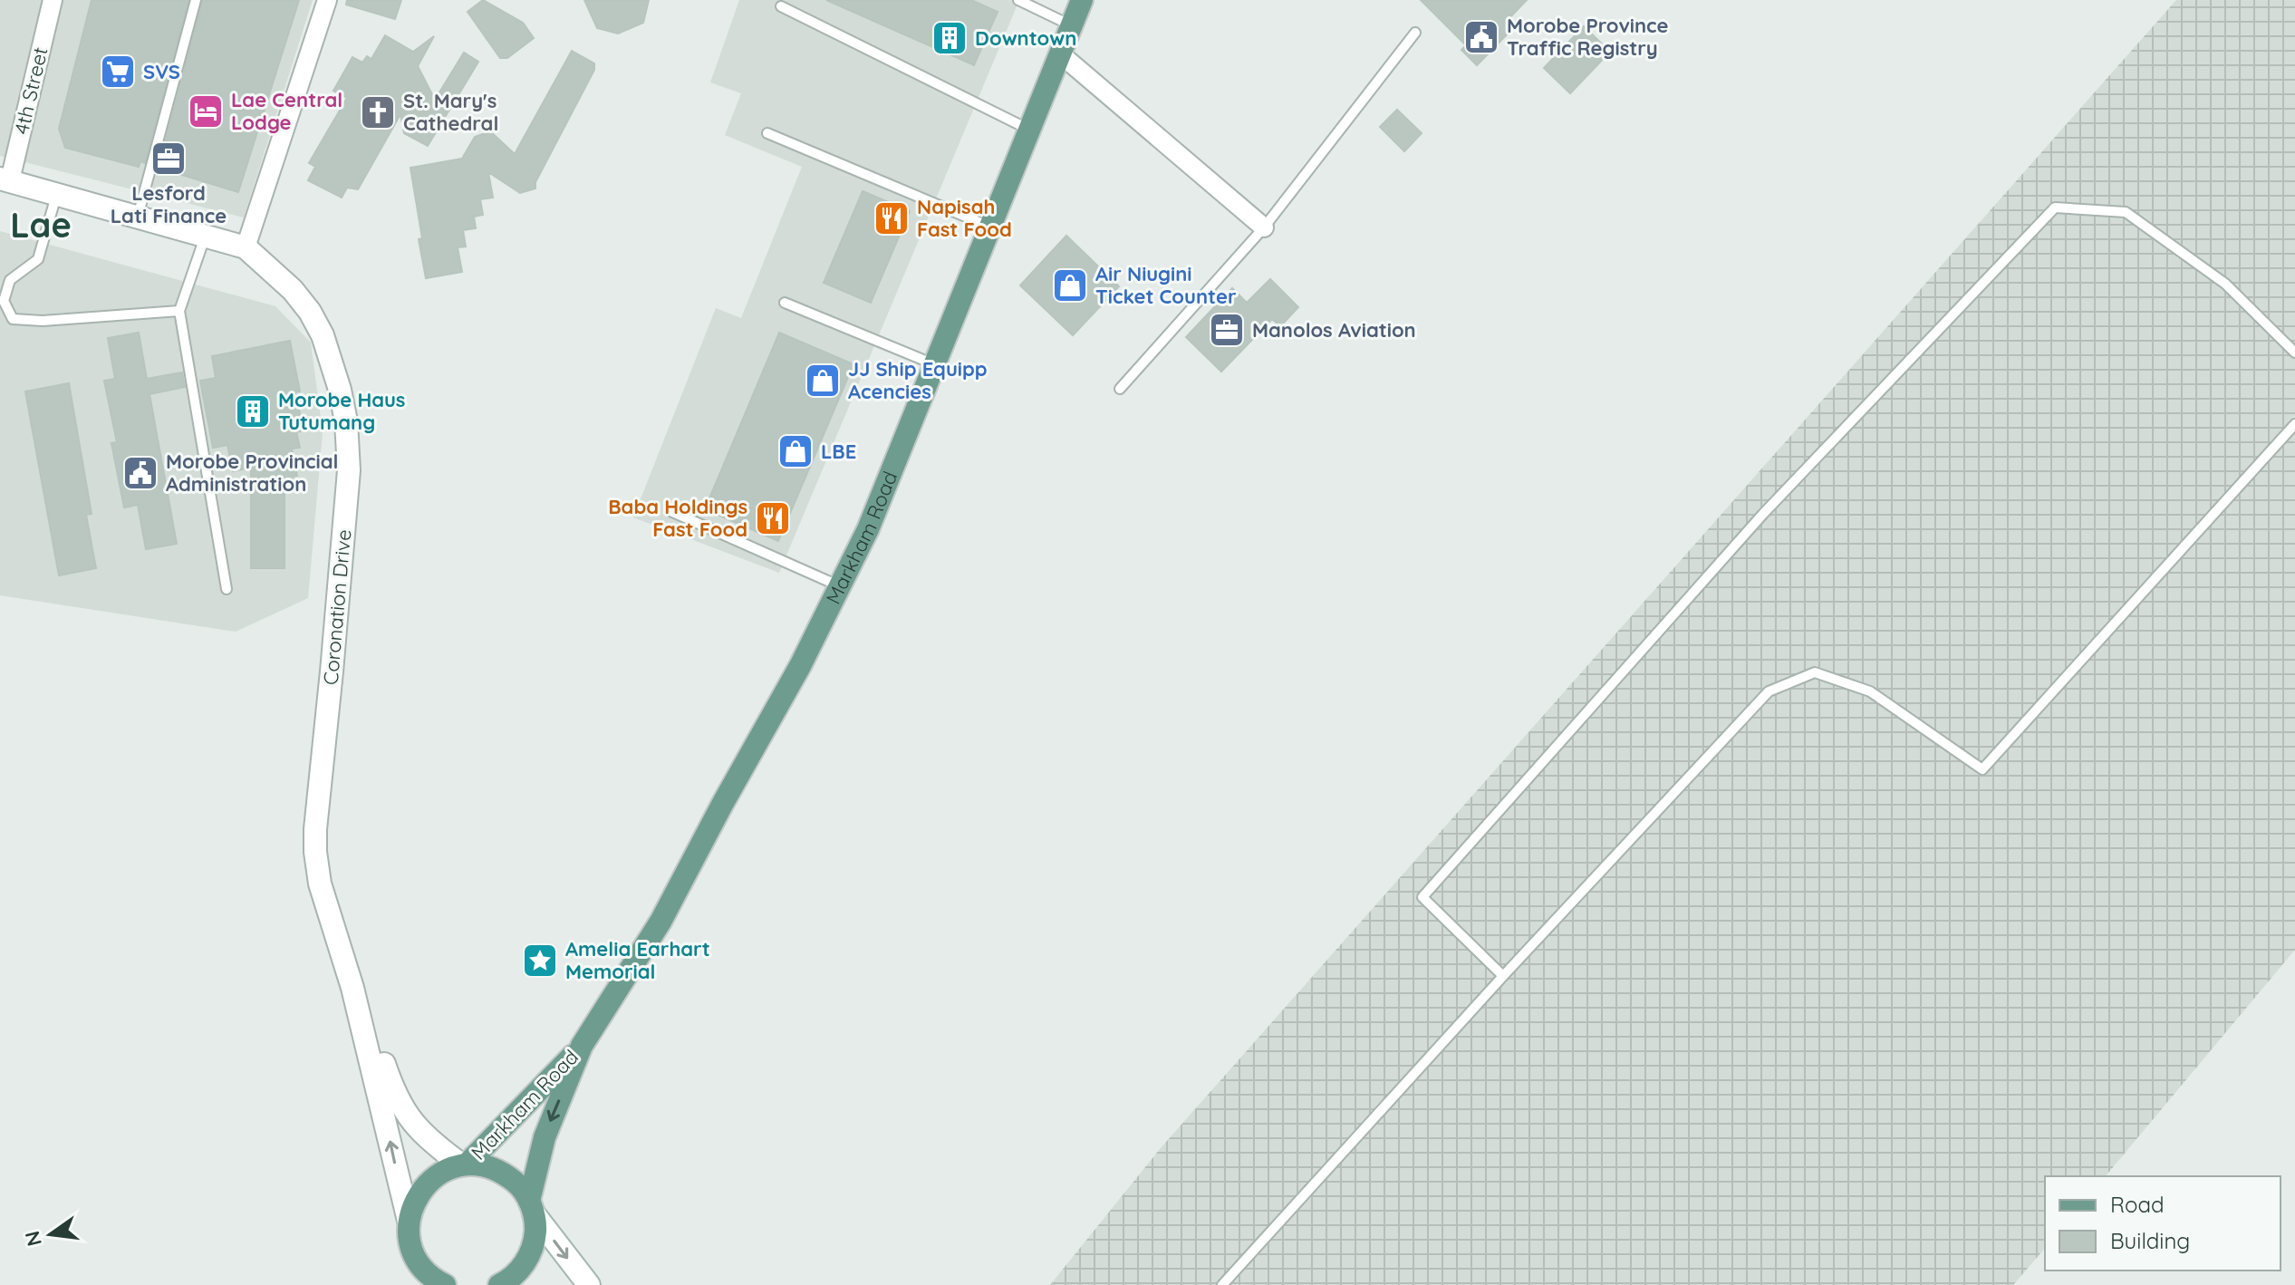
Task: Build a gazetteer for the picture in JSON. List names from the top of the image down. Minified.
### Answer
{"streets":{"main road":["Markham Road"],"street":["4th Street","Coronation Drive"]},"crossings":[["4th Street","Coronation Drive"],["Markham Road","Coronation Drive"]],"districts":["Lae"],"places":{"public building":["Morobe Province Traffic Registry","Morobe Provincial Administration"],"building":["Downtown","Morobe Haus Tutumang"],"supermarket":["SVS"],"hotel":["Lae Central Lodge"],"church":["St. Mary's Cathedral"],"office":["Lesford Lati Finance","Manolos Aviation"],"restaurant":["Napisah Fast Food","Baba Holdings Fast Food"],"shop":["Air Niugini Ticket Counter","JJ Ship Equipp Acencies","LBE"],"place":["Amelia Earhart Memorial"]},"legend":["Road","Building"],"north":"left"}
